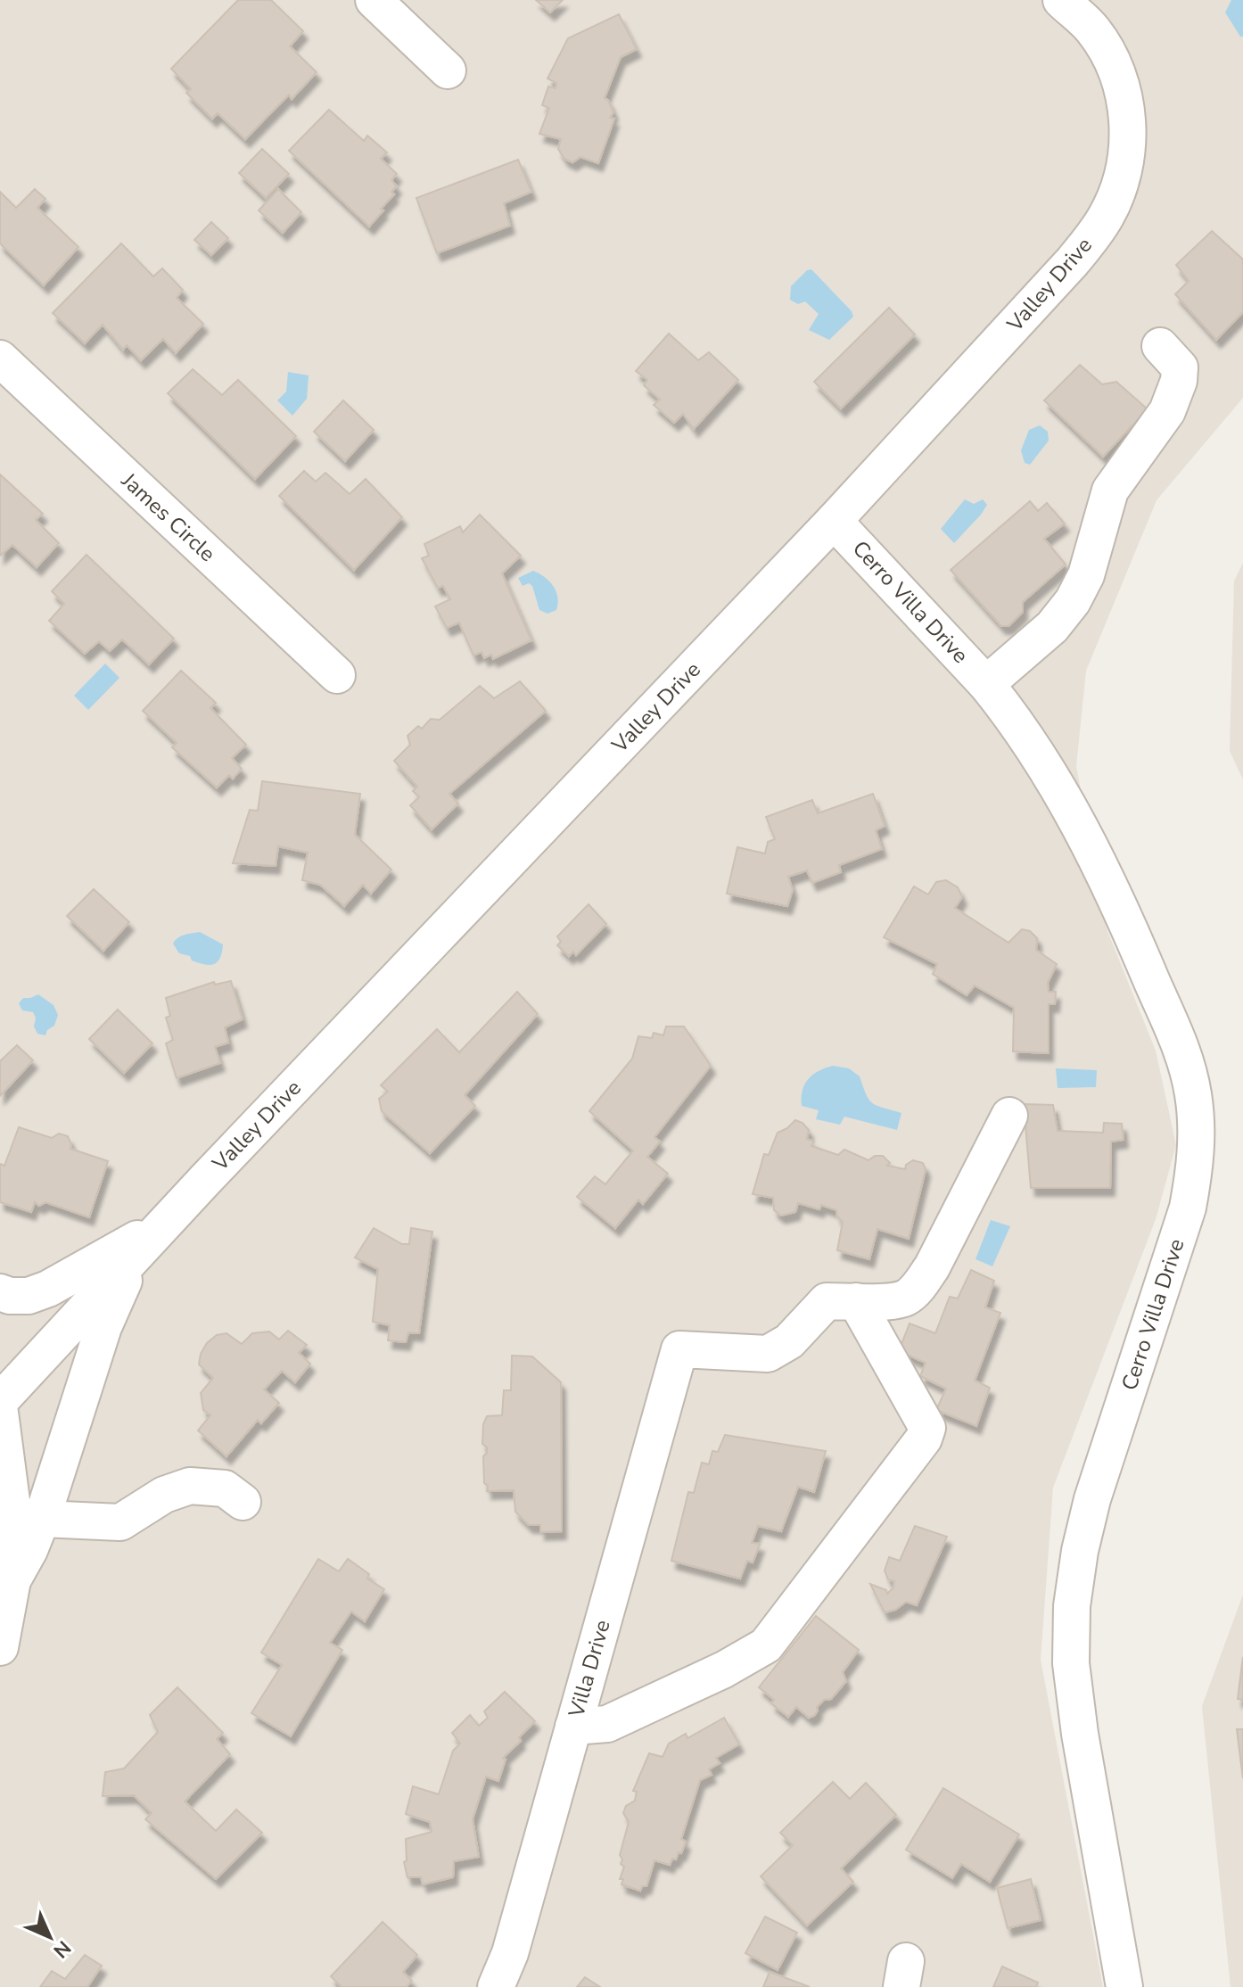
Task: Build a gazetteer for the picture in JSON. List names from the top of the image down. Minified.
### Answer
{"streets":{"street":["Valley Drive","James Circle","Cerro Villa Drive","Villa Drive"]},"crossings":[["Valley Drive","Cerro Villa Drive"]],"north":"bottom right"}
